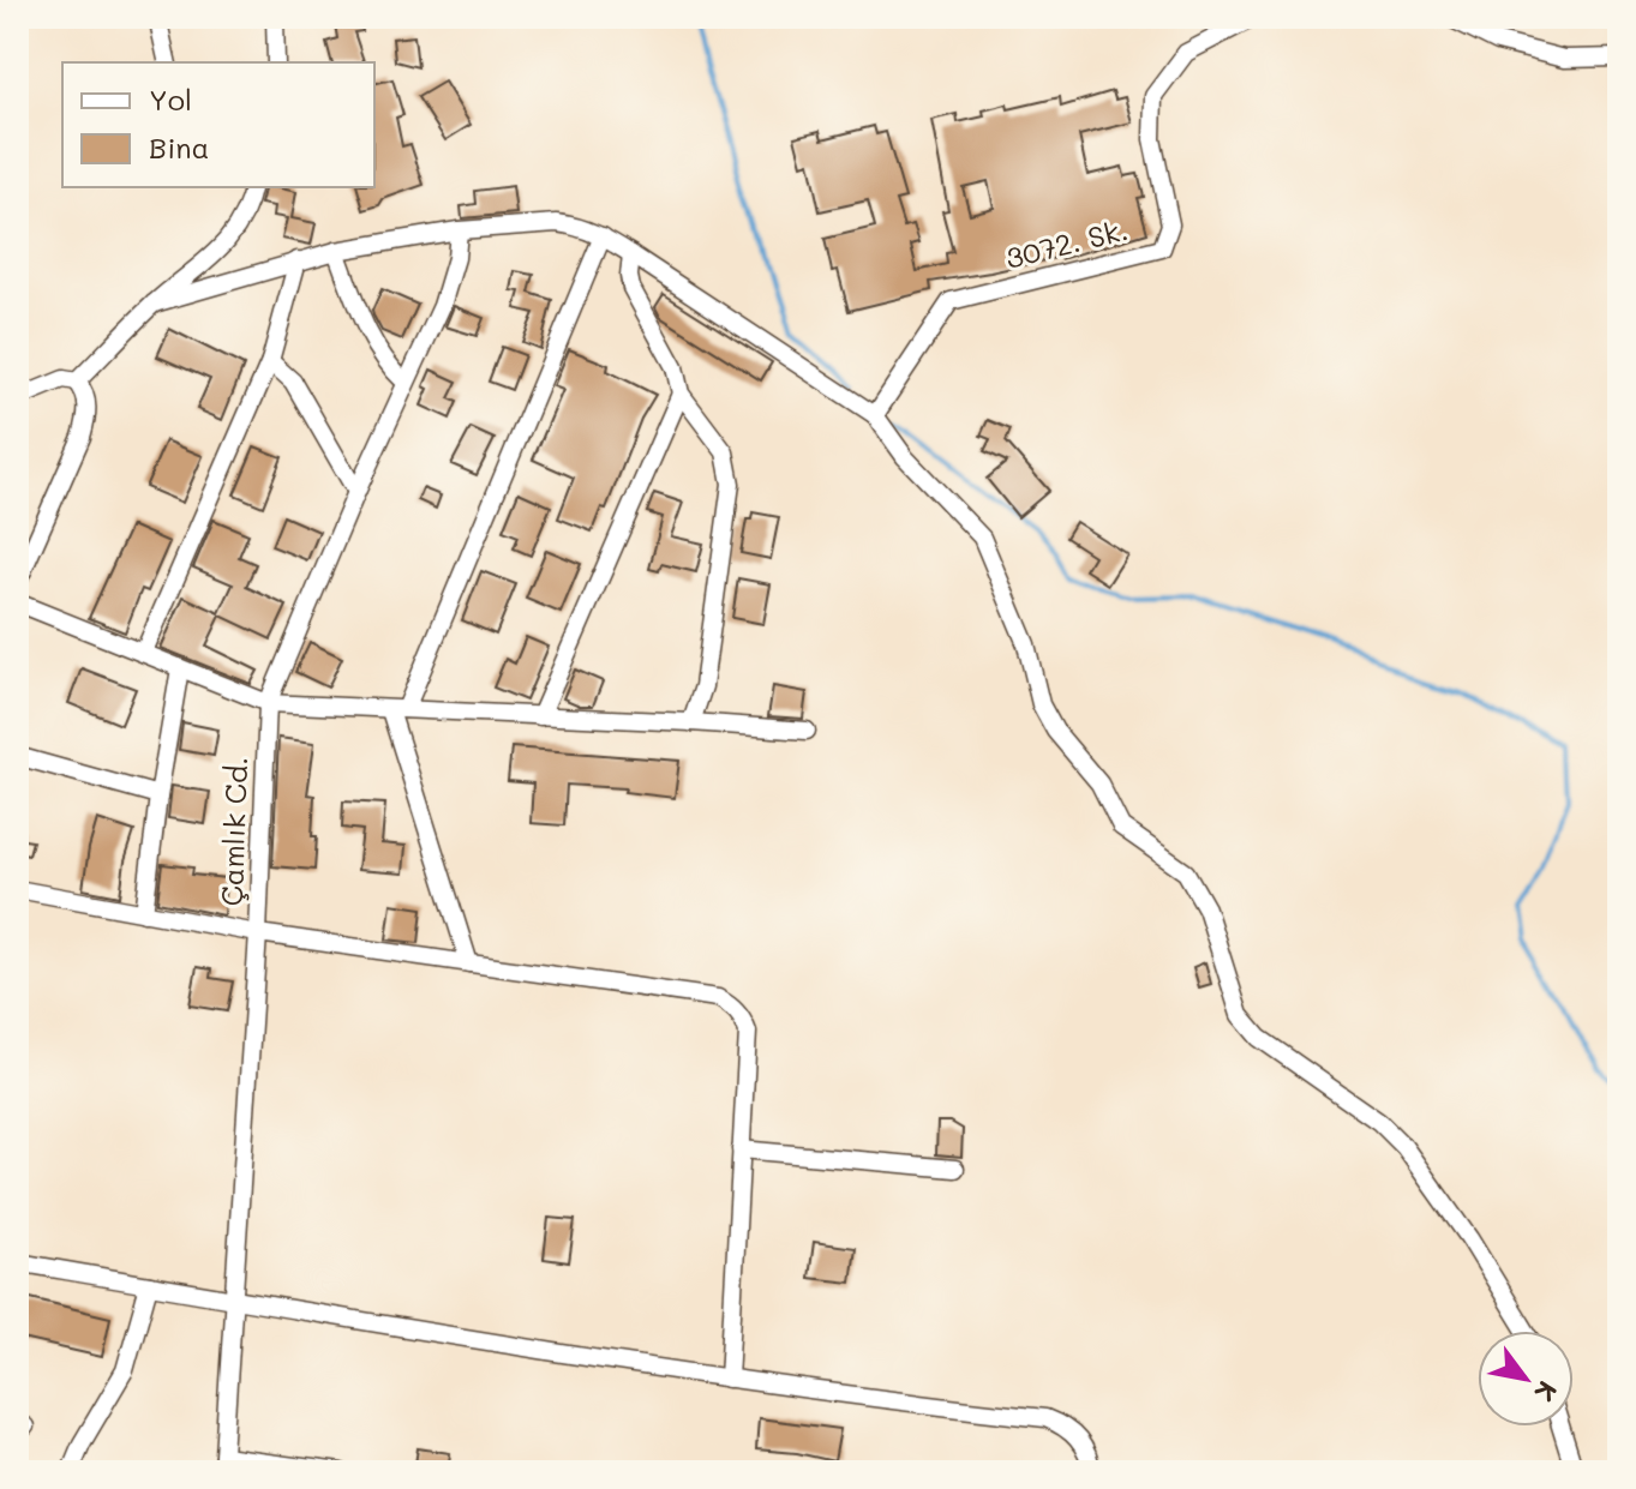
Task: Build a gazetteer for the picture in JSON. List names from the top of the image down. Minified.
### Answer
{"streets":{"street":["3072. Sk.","Çamlık Cd."]},"legend":["Yol","Bina"],"north":"bottom right"}
